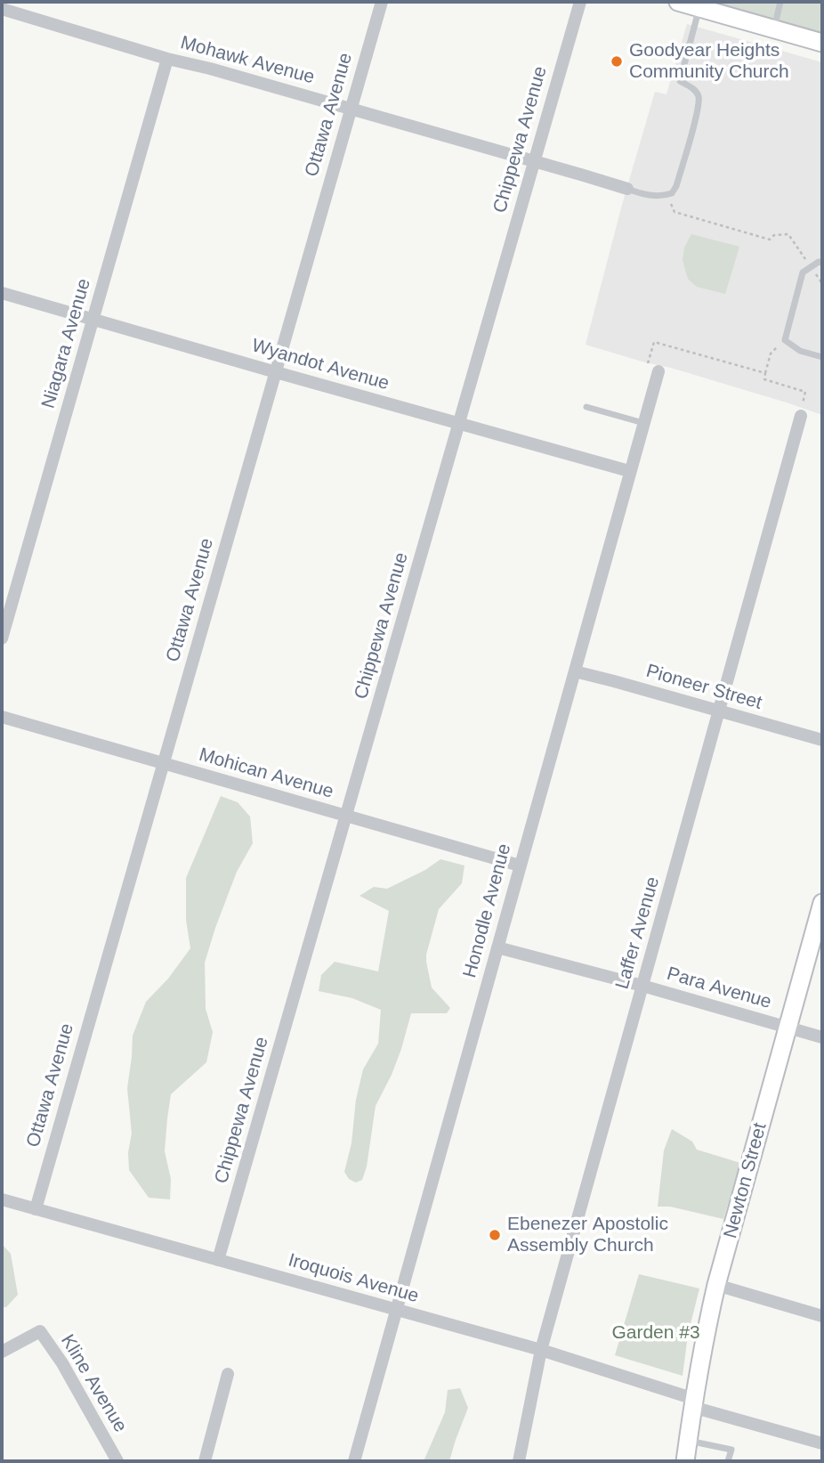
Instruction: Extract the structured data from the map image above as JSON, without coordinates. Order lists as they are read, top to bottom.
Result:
{
  "streets": {
    "street": [
      "Mohawk Avenue",
      "Ottawa Avenue",
      "Chippewa Avenue",
      "Niagara Avenue",
      "Wyandot Avenue",
      "Pioneer Street",
      "Mohican Avenue",
      "Honodle Avenue",
      "Laffer Avenue",
      "Para Avenue",
      "Newton Street",
      "Iroquois Avenue",
      "Kline Avenue"
    ]
  },
  "crossings": [
    ["Mohawk Avenue", "Ottawa Avenue"],
    ["Mohawk Avenue", "Chippewa Avenue"],
    ["Mohawk Avenue", "Niagara Avenue"],
    ["Ottawa Avenue", "Wyandot Avenue"],
    ["Ottawa Avenue", "Mohican Avenue"],
    ["Ottawa Avenue", "Iroquois Avenue"],
    ["Chippewa Avenue", "Wyandot Avenue"],
    ["Chippewa Avenue", "Mohican Avenue"],
    ["Chippewa Avenue", "Iroquois Avenue"],
    ["Niagara Avenue", "Wyandot Avenue"],
    ["Wyandot Avenue", "Honodle Avenue"],
    ["Pioneer Street", "Honodle Avenue"],
    ["Pioneer Street", "Laffer Avenue"],
    ["Mohican Avenue", "Honodle Avenue"],
    ["Honodle Avenue", "Para Avenue"],
    ["Honodle Avenue", "Iroquois Avenue"],
    ["Laffer Avenue", "Para Avenue"],
    ["Laffer Avenue", "Iroquois Avenue"],
    ["Para Avenue", "Newton Street"],
    ["Newton Street", "Iroquois Avenue"]
  ],
  "parks": ["Garden #3"],
  "places": ["Goodyear Heights Community Church", "Ebenezer Apostolic Assembly Church"]
}
